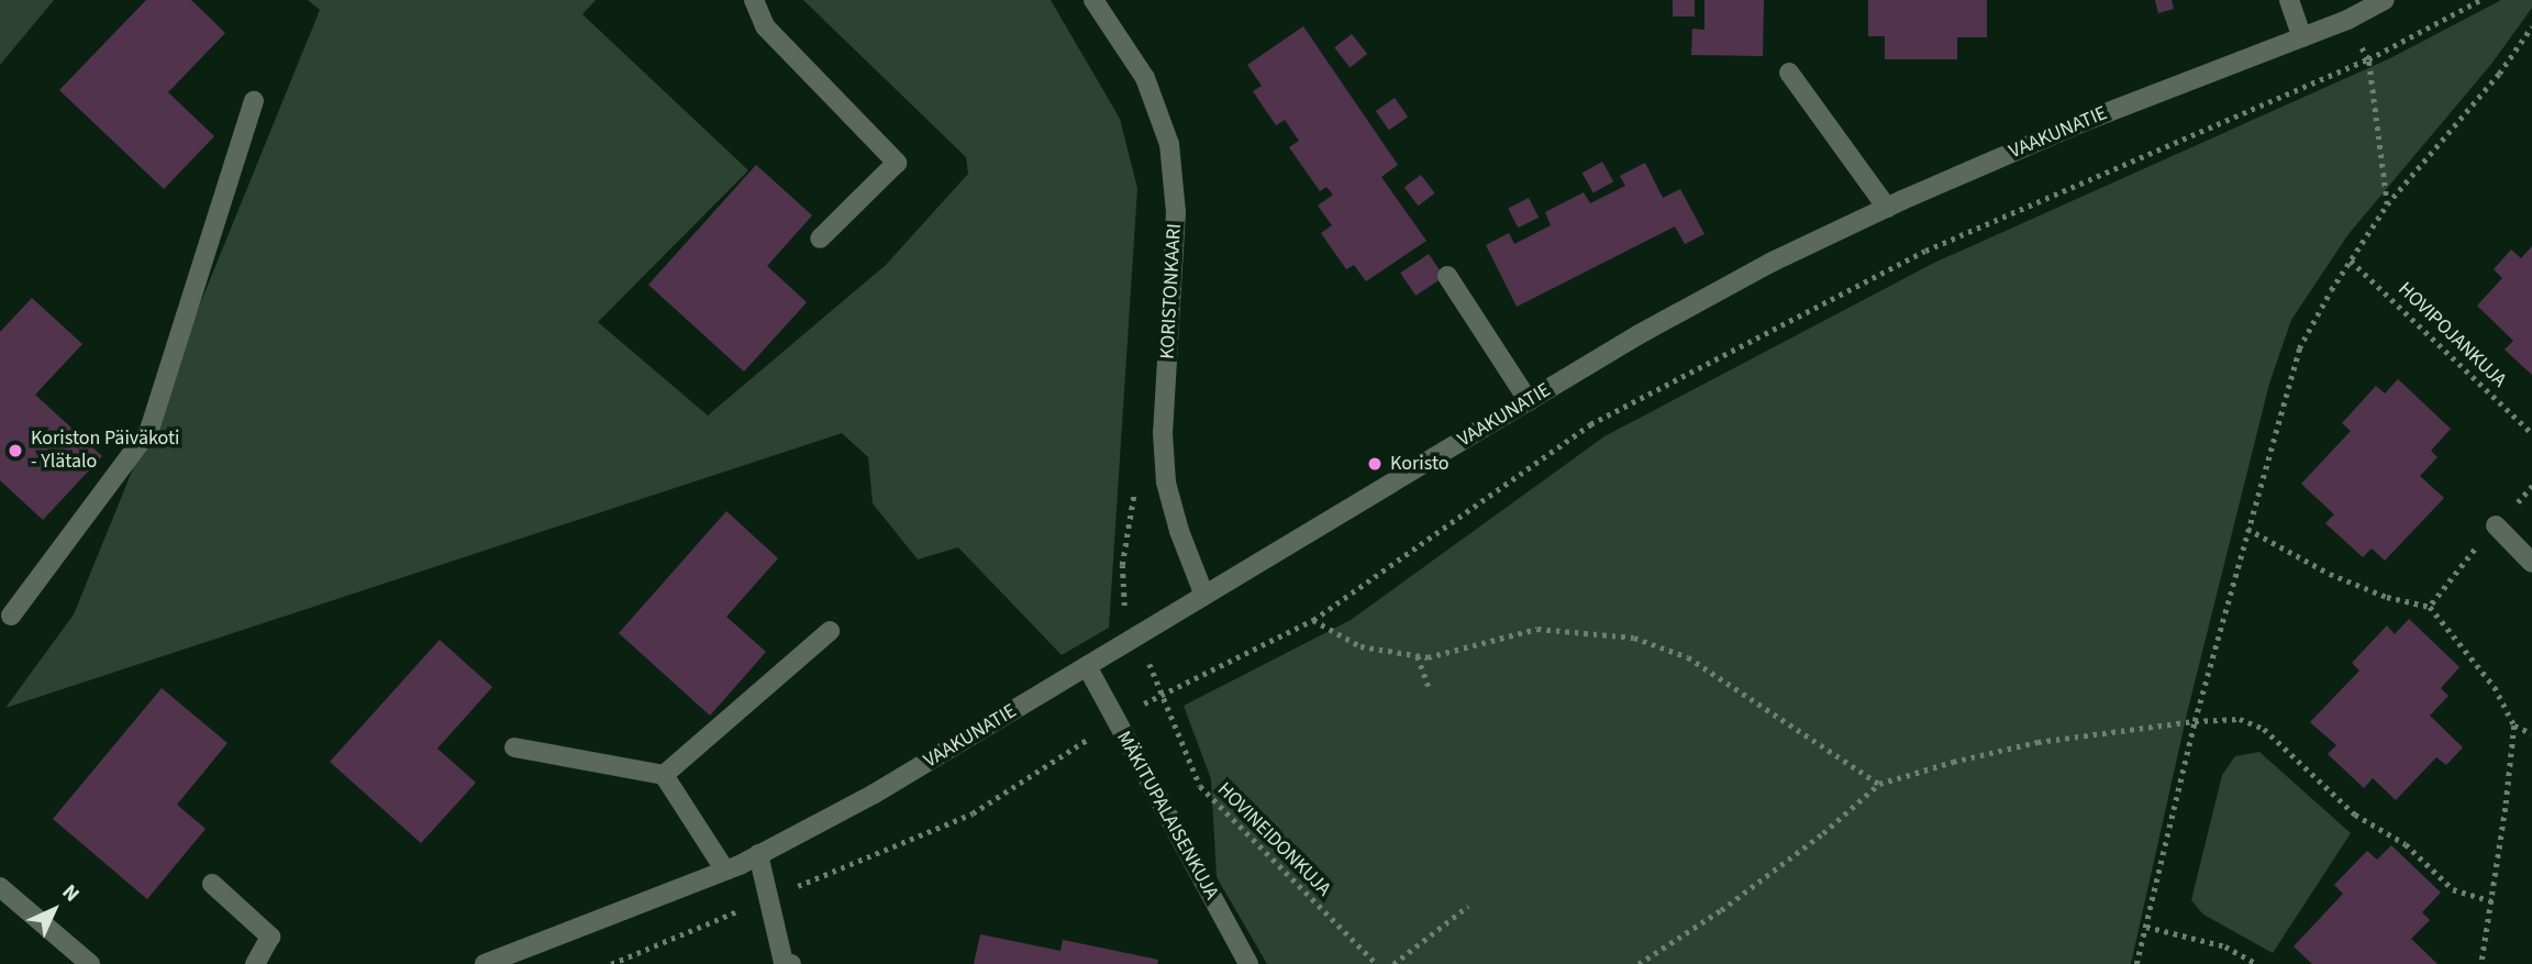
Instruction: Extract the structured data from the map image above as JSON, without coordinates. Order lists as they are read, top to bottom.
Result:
{
  "streets": {
    "street": ["VAAKUNATIE", "KORISTONKAARI", "MÄKITUPALAISENKUJA"],
    "path": ["HOVIPOJANKUJA", "HOVINEIDONKUJA"]
  },
  "crossings": [
    ["VAAKUNATIE", "KORISTONKAARI"],
    ["VAAKUNATIE", "MÄKITUPALAISENKUJA"],
    ["VAAKUNATIE", "HOVINEIDONKUJA"]
  ],
  "places": ["Koriston Päiväkoti - Ylätalo", "Koristo"],
  "north": "top right"
}
